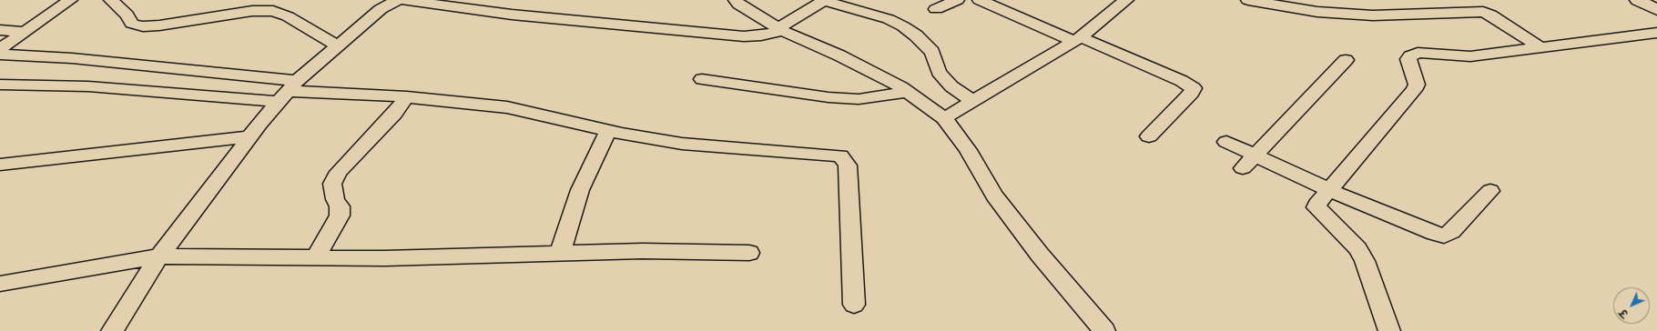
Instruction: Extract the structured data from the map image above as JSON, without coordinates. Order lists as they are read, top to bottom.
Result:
{
  "north": "bottom left"
}
